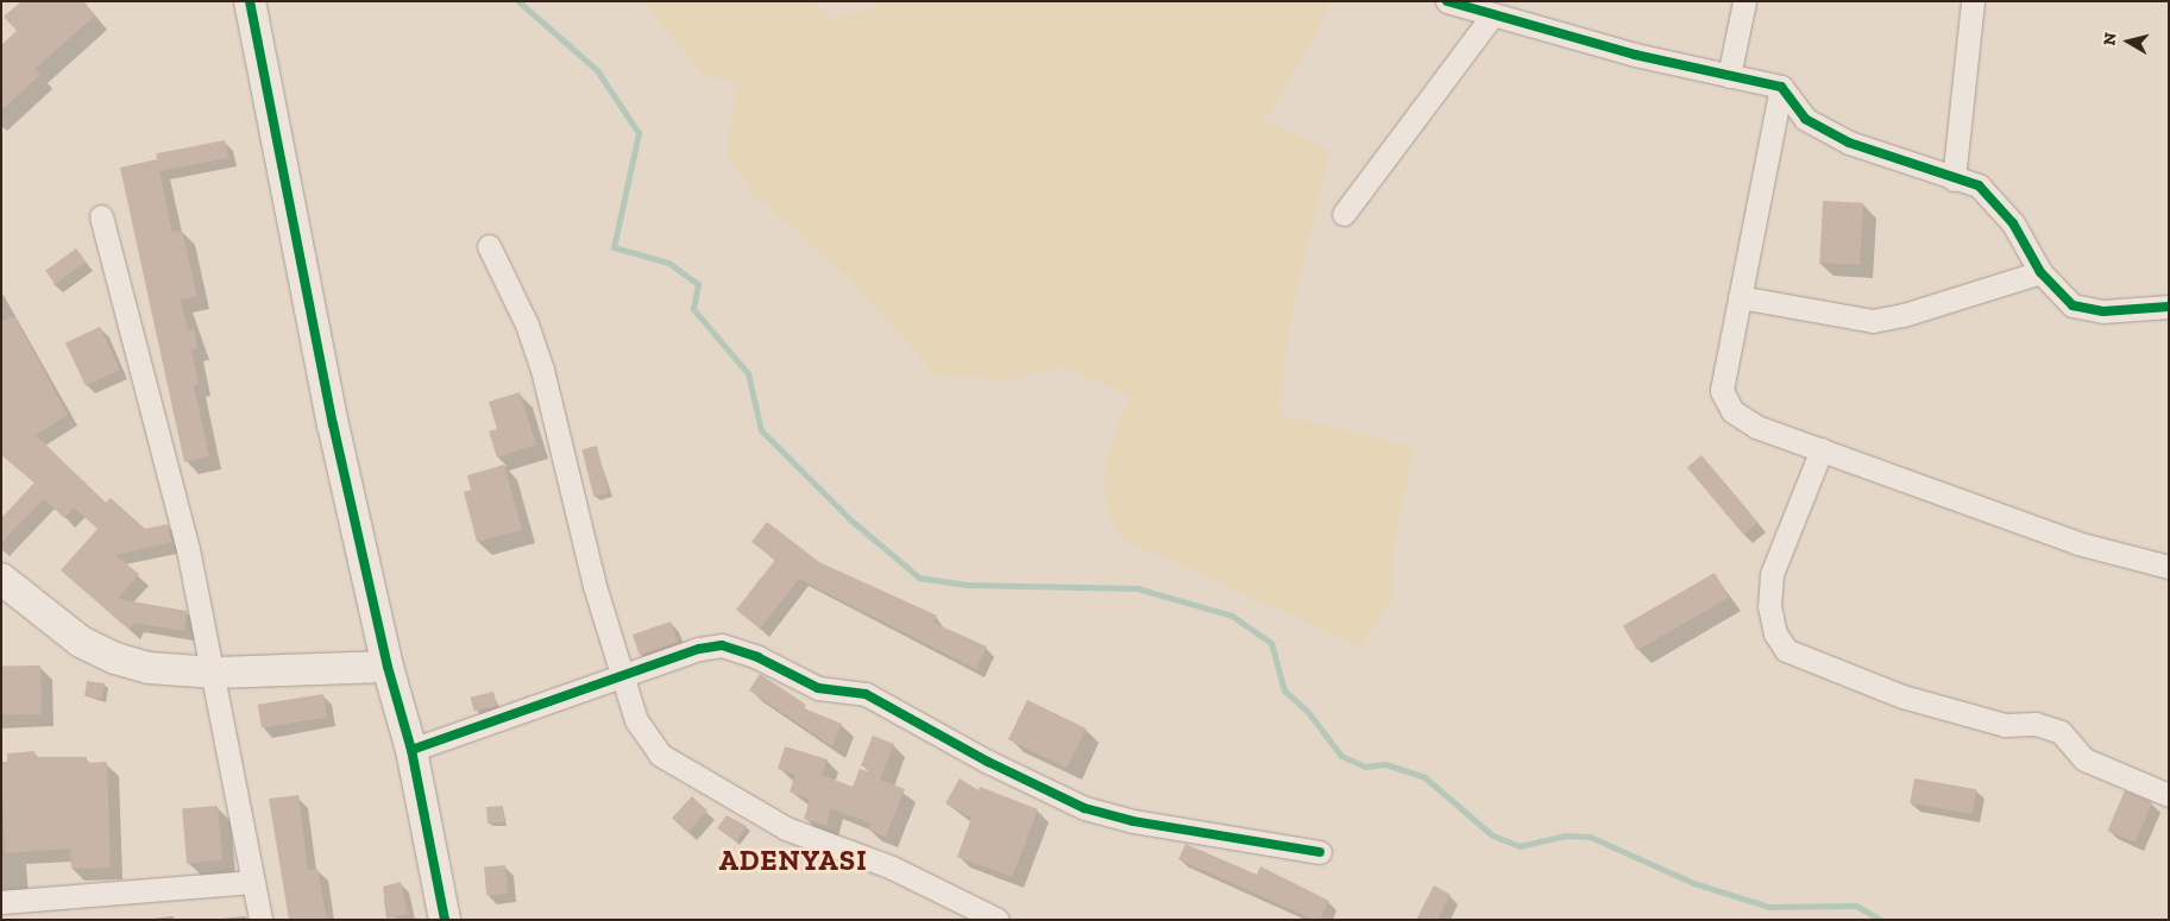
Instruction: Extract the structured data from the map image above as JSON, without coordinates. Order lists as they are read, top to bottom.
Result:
{
  "districts": ["ADENYASI"],
  "north": "left"
}
